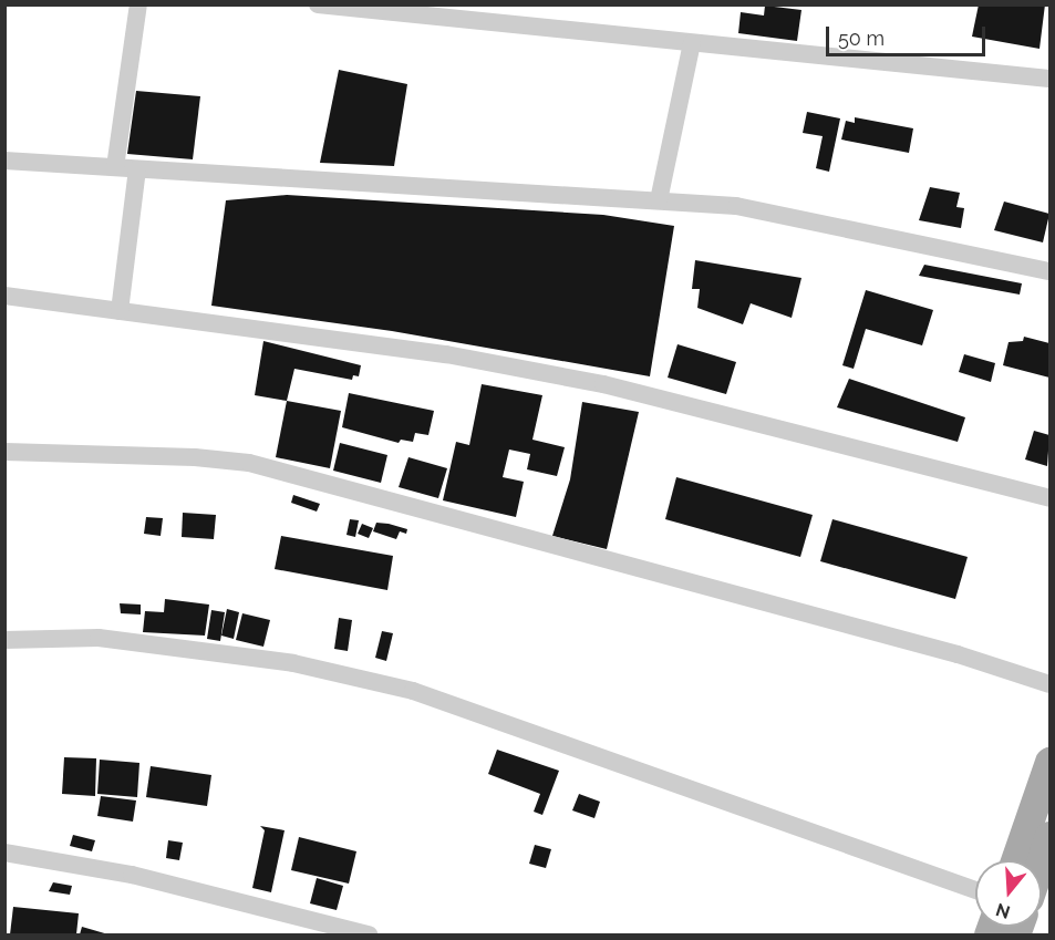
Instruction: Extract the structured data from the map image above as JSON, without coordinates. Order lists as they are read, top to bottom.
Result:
{
  "scale_bar": "50 m",
  "north": "bottom"
}
